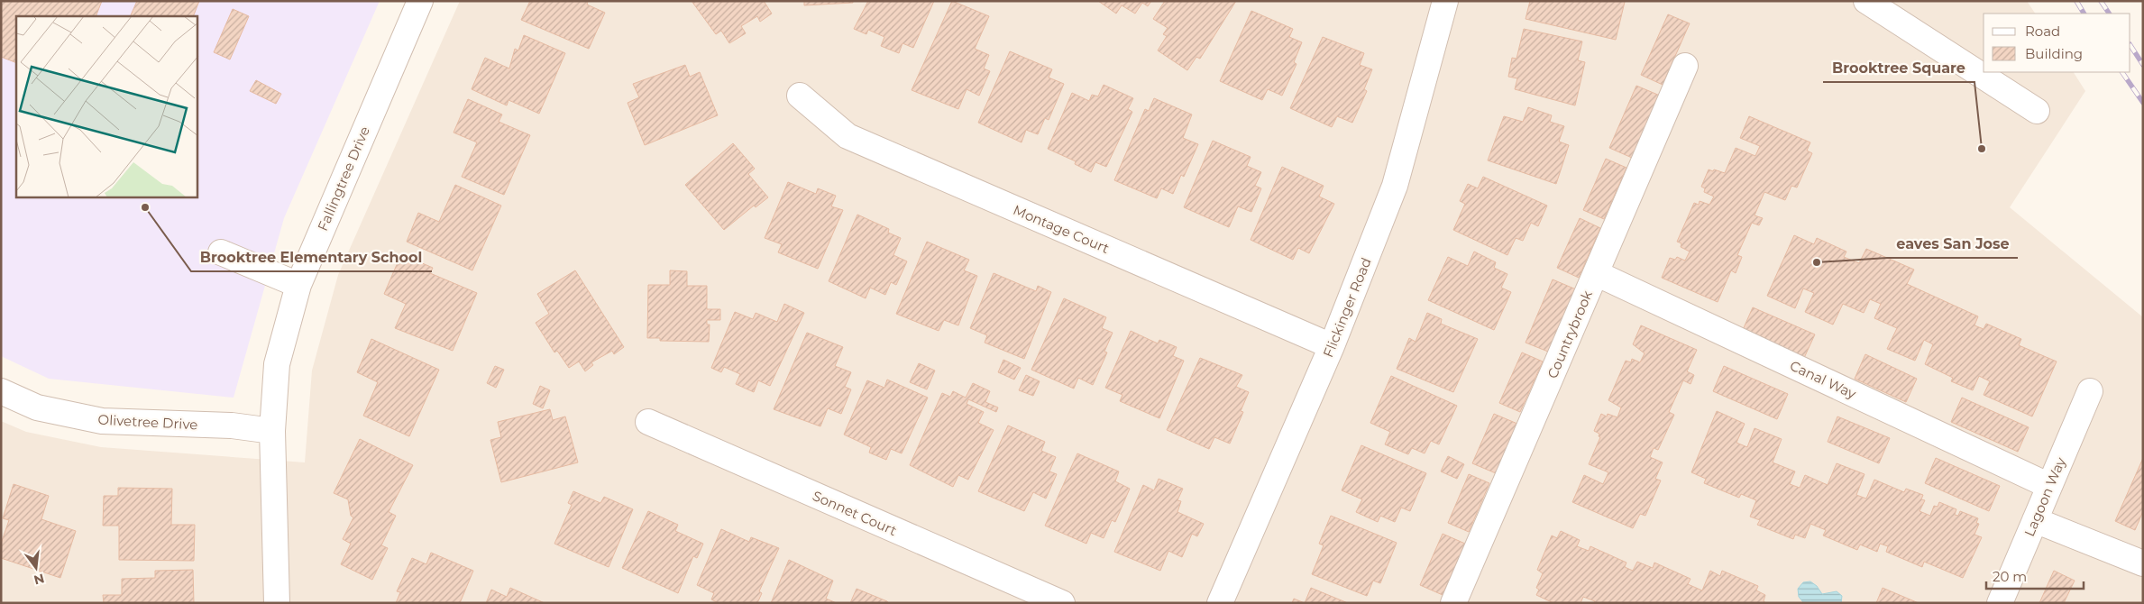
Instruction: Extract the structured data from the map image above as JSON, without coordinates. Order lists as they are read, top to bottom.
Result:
{
  "streets": {
    "street": [
      "Fallingtree Drive",
      "Montage Court",
      "Flickinger Road",
      "Countrybrook",
      "Canal Way",
      "Olivetree Drive",
      "Lagoon Way",
      "Sonnet Court"
    ]
  },
  "crossings": [
    ["Fallingtree Drive", "Olivetree Drive"],
    ["Montage Court", "Flickinger Road"],
    ["Countrybrook", "Canal Way"],
    ["Canal Way", "Lagoon Way"]
  ],
  "places": ["Brooktree Square", "Brooktree Elementary School", "eaves San Jose"],
  "legend": ["Road", "Building"],
  "scale_bar": "20 m",
  "north": "bottom"
}
